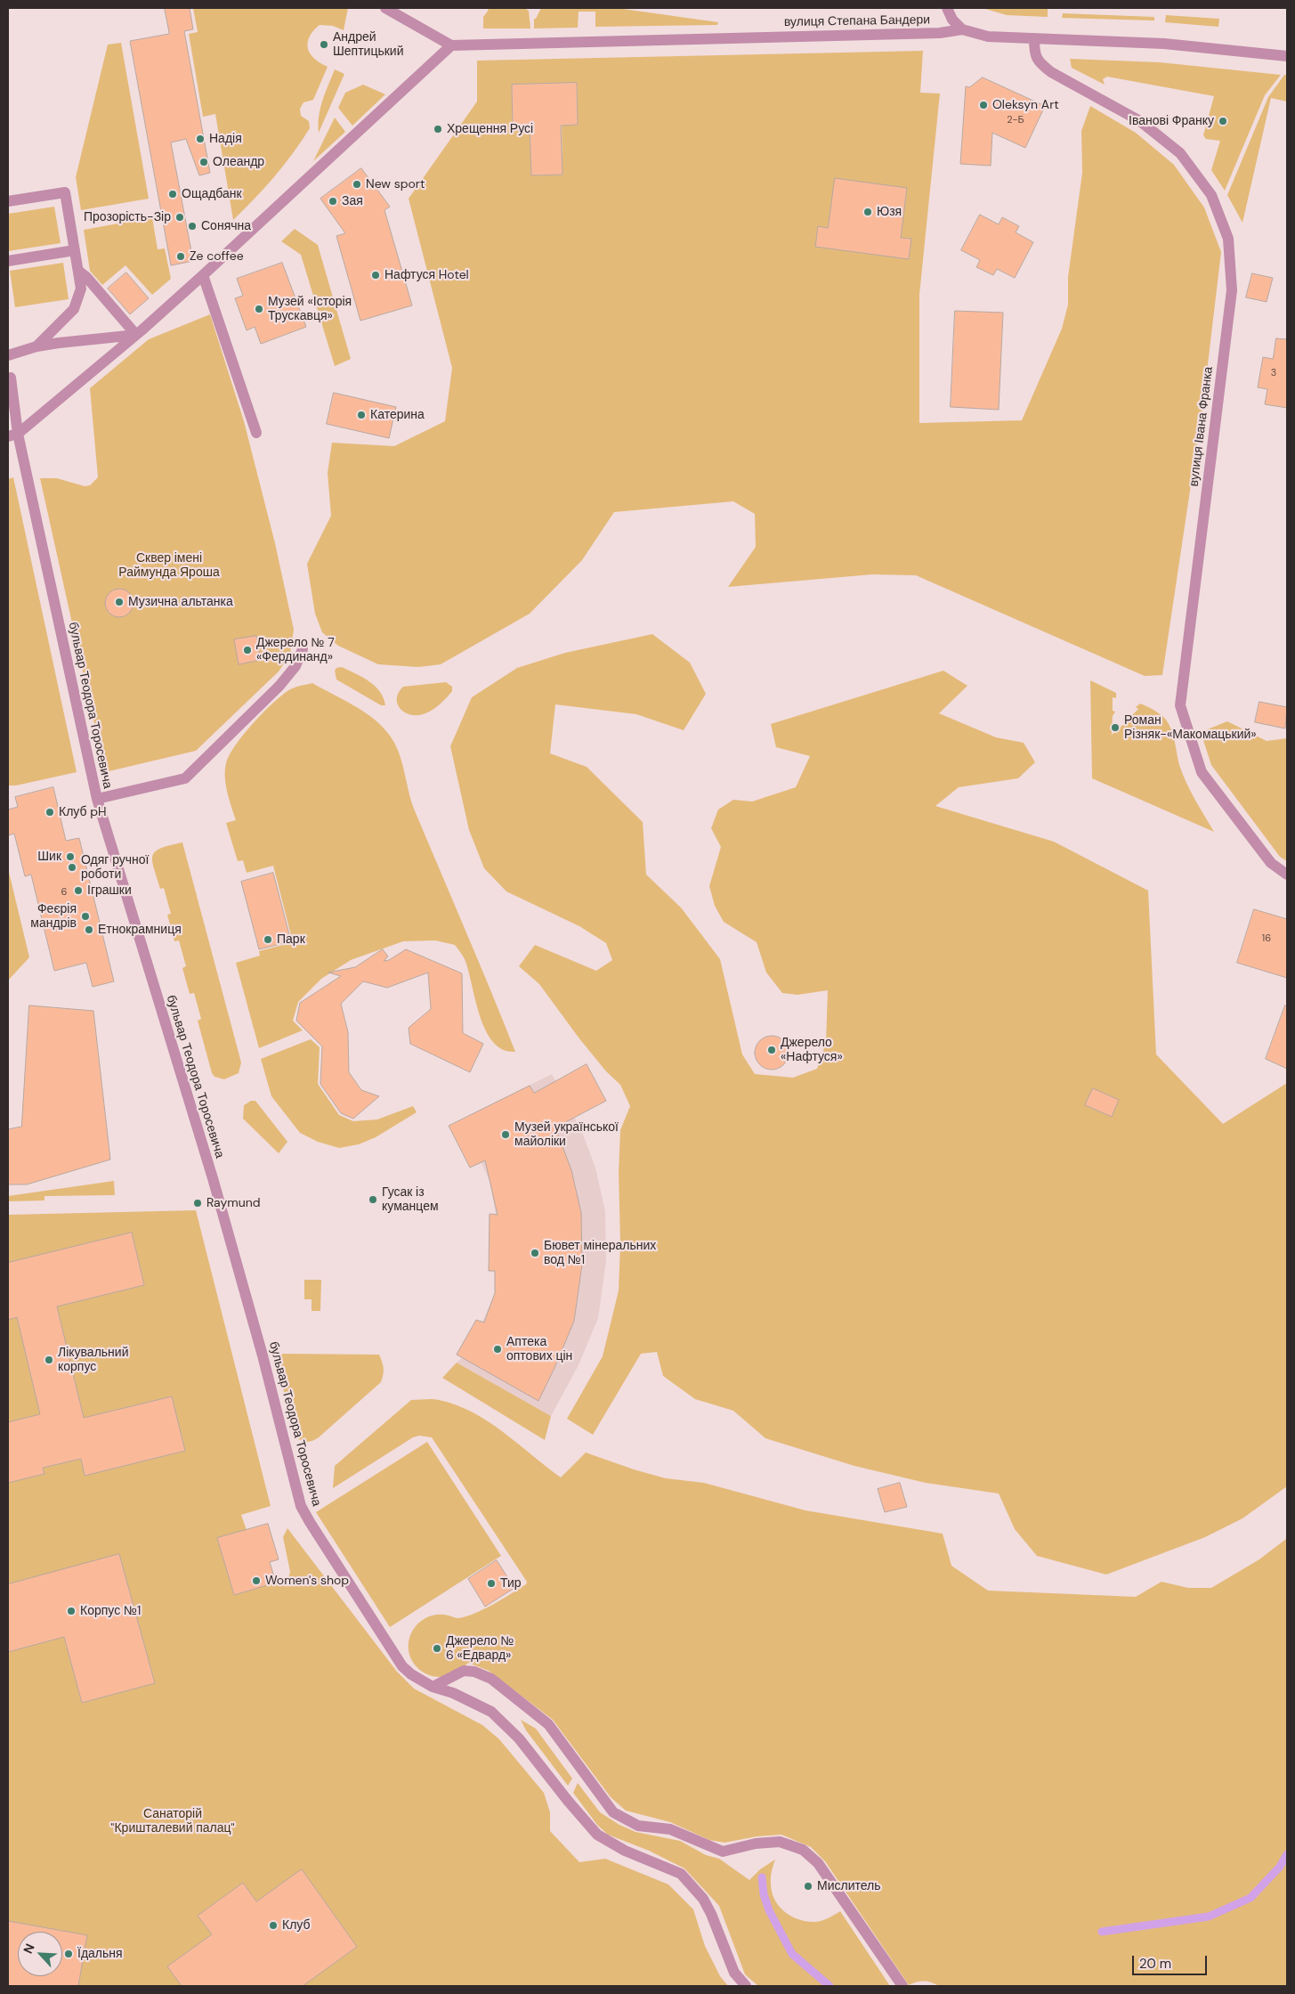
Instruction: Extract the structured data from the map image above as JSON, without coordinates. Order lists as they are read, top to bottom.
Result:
{
  "streets": {
    "street": ["вулиця Степана Бандери", "вулиця Івана Франка", "бульвар Теодора Торосевича"]
  },
  "crossings": [
    ["вулиця Степана Бандери", "вулиця Івана Франка"]
  ],
  "parks": ["Сквер імені Раймунда Яроша", "Санаторій \"Кришталевий палац\""],
  "places": [
    "Андрей Шептицький",
    "Oleksyn Art",
    "Іванові Франку",
    "Хрещення Русі",
    "Надія",
    "Олеандр",
    "New sport",
    "Ощадбанк",
    "Зая",
    "Юзя",
    "Прозорість-Зір",
    "Сонячна",
    "Ze coffee",
    "Нафтуся Hotel",
    "Музей «Історія Трускавця»",
    "Катерина",
    "Музична альтанка",
    "Джерело № 7 «Фердинанд»",
    "Роман Різняк-«Макомацький»",
    "Клуб pH",
    "Шик",
    "Одяг ручної роботи",
    "Іграшки",
    "Феєрія мандрів",
    "Етнокрамниця",
    "Парк",
    "Джерело «Нафтуся»",
    "Музей української майоліки",
    "Гусак із куманцем",
    "Raymund",
    "Бювет мінеральних вод №1",
    "Аптека оптових цін",
    "Лікувальний корпус",
    "Women's shop",
    "Тир",
    "Корпус №1",
    "Джерело № 6 «Едвард»",
    "Мислитель",
    "Клуб",
    "Їдальня"
  ],
  "house_numbers": [
    "2-Б",
    "3",
    "6",
    "16"
  ],
  "scale_bar": "20 m",
  "north": "top left"
}
